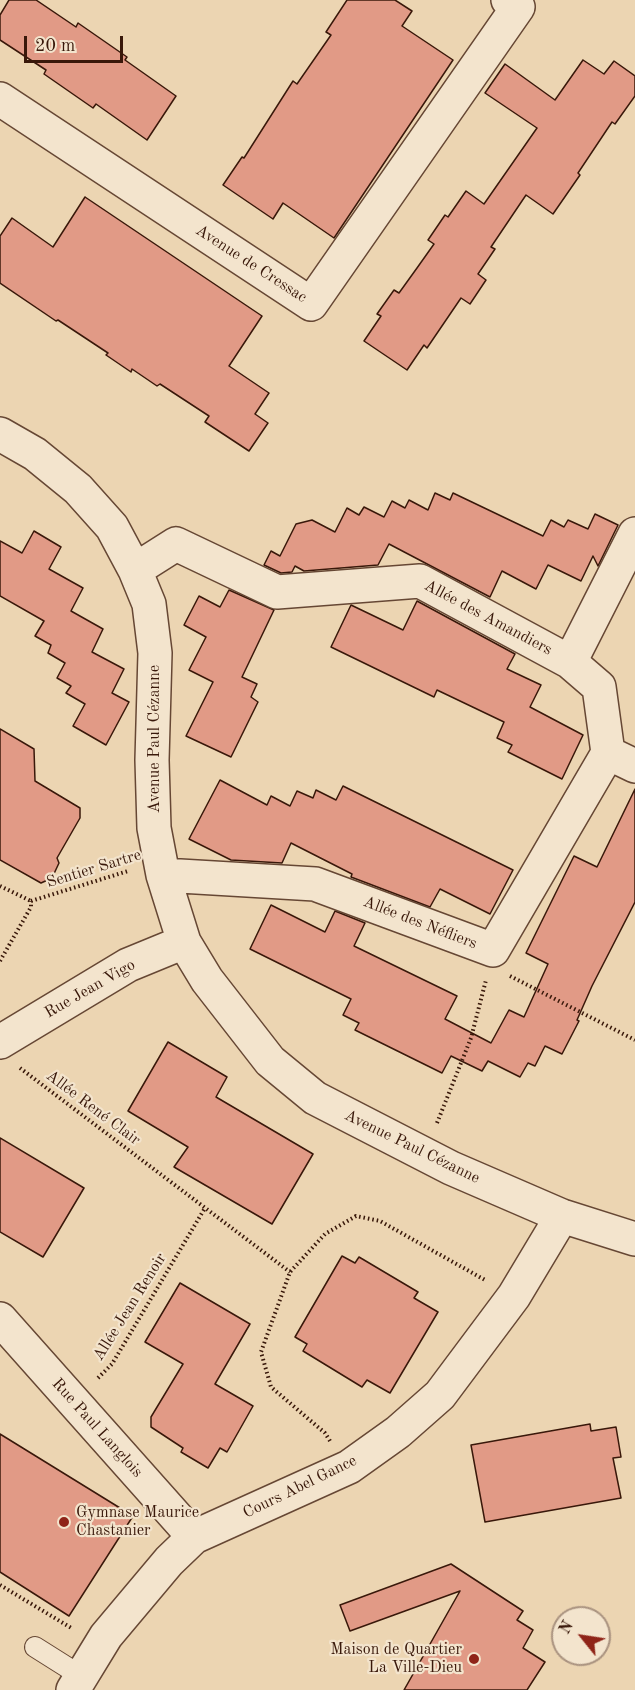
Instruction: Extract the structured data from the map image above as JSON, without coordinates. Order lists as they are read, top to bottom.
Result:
{
  "streets": {
    "street": [
      "Avenue de Cressac",
      "Allée des Amandiers",
      "Avenue Paul Cézanne",
      "Allée des Néfliers",
      "Rue Jean Vigo",
      "Rue Paul Langlois",
      "Cours Abel Gance"
    ],
    "path": ["Sentier Sartre", "Allée René Clair", "Allée Jean Renoir"]
  },
  "crossings": [
    ["Allée des Amandiers", "Avenue Paul Cézanne"],
    ["Allée des Amandiers", "Allée des Néfliers"],
    ["Avenue Paul Cézanne", "Sentier Sartre"],
    ["Avenue Paul Cézanne", "Allée des Néfliers"],
    ["Avenue Paul Cézanne", "Rue Jean Vigo"],
    ["Avenue Paul Cézanne", "Cours Abel Gance"],
    ["Sentier Sartre", "Allée des Néfliers"],
    ["Rue Jean Vigo", "Allée René Clair"],
    ["Allée René Clair", "Allée Jean Renoir"],
    ["Allée Jean Renoir", "Rue Paul Langlois"],
    ["Rue Paul Langlois", "Cours Abel Gance"]
  ],
  "places": ["Gymnase Maurice Chastanier", "Maison de Quartier La Ville-Dieu"],
  "scale_bar": "20 m",
  "north": "top left"
}
